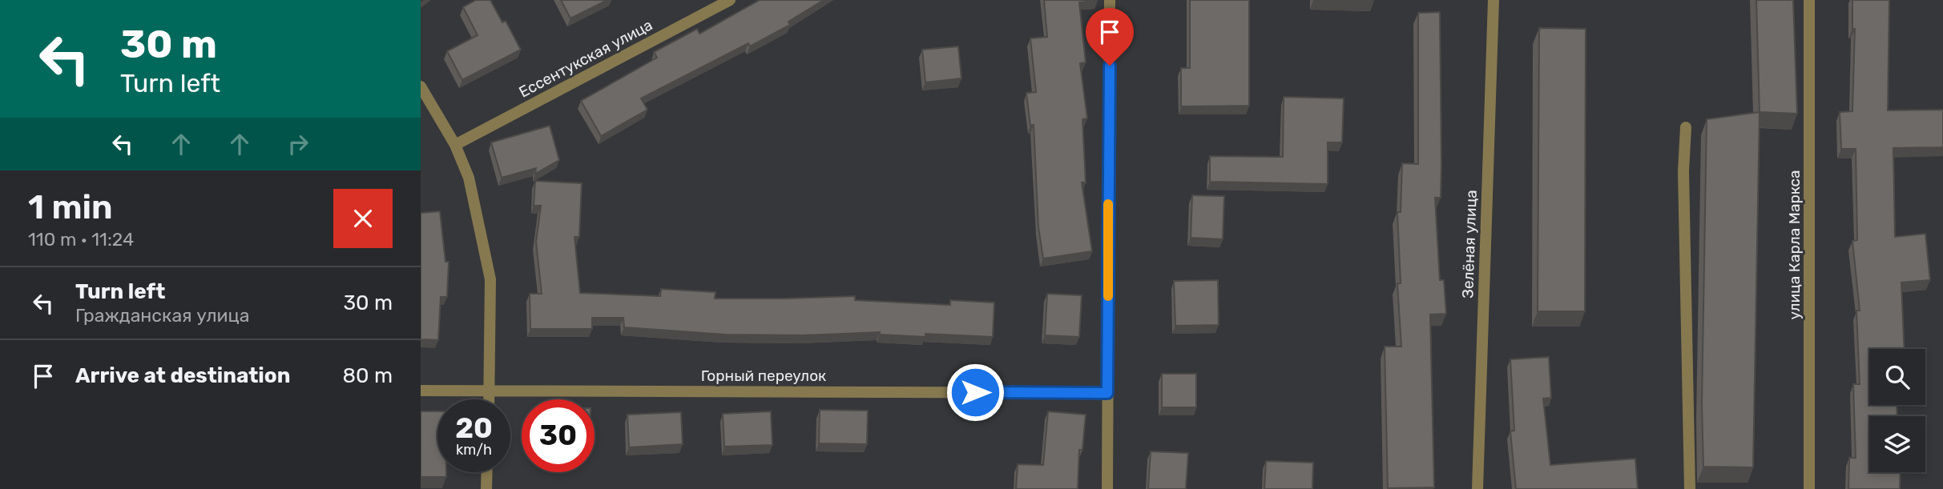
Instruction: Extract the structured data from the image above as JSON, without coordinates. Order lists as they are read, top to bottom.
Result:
{
  "streets": {
    "street": [
      "Ессентукская улица",
      "Зелёная улица",
      "улица Карла Маркса",
      "Горный переулок"
    ]
  },
  "page": {
    "turn": ["30 m", "Turn left"],
    "heading": ["1 min", "110 m · 11:24"],
    "list": [
      {
        "name": "Turn left",
        "note": "Гражданская улица",
        "value": "30 m"
      },
      {
        "name": "Arrive at destination",
        "value": "80 m"
      }
    ],
    "speed": "20 km/h",
    "limit": "30"
  }
}
